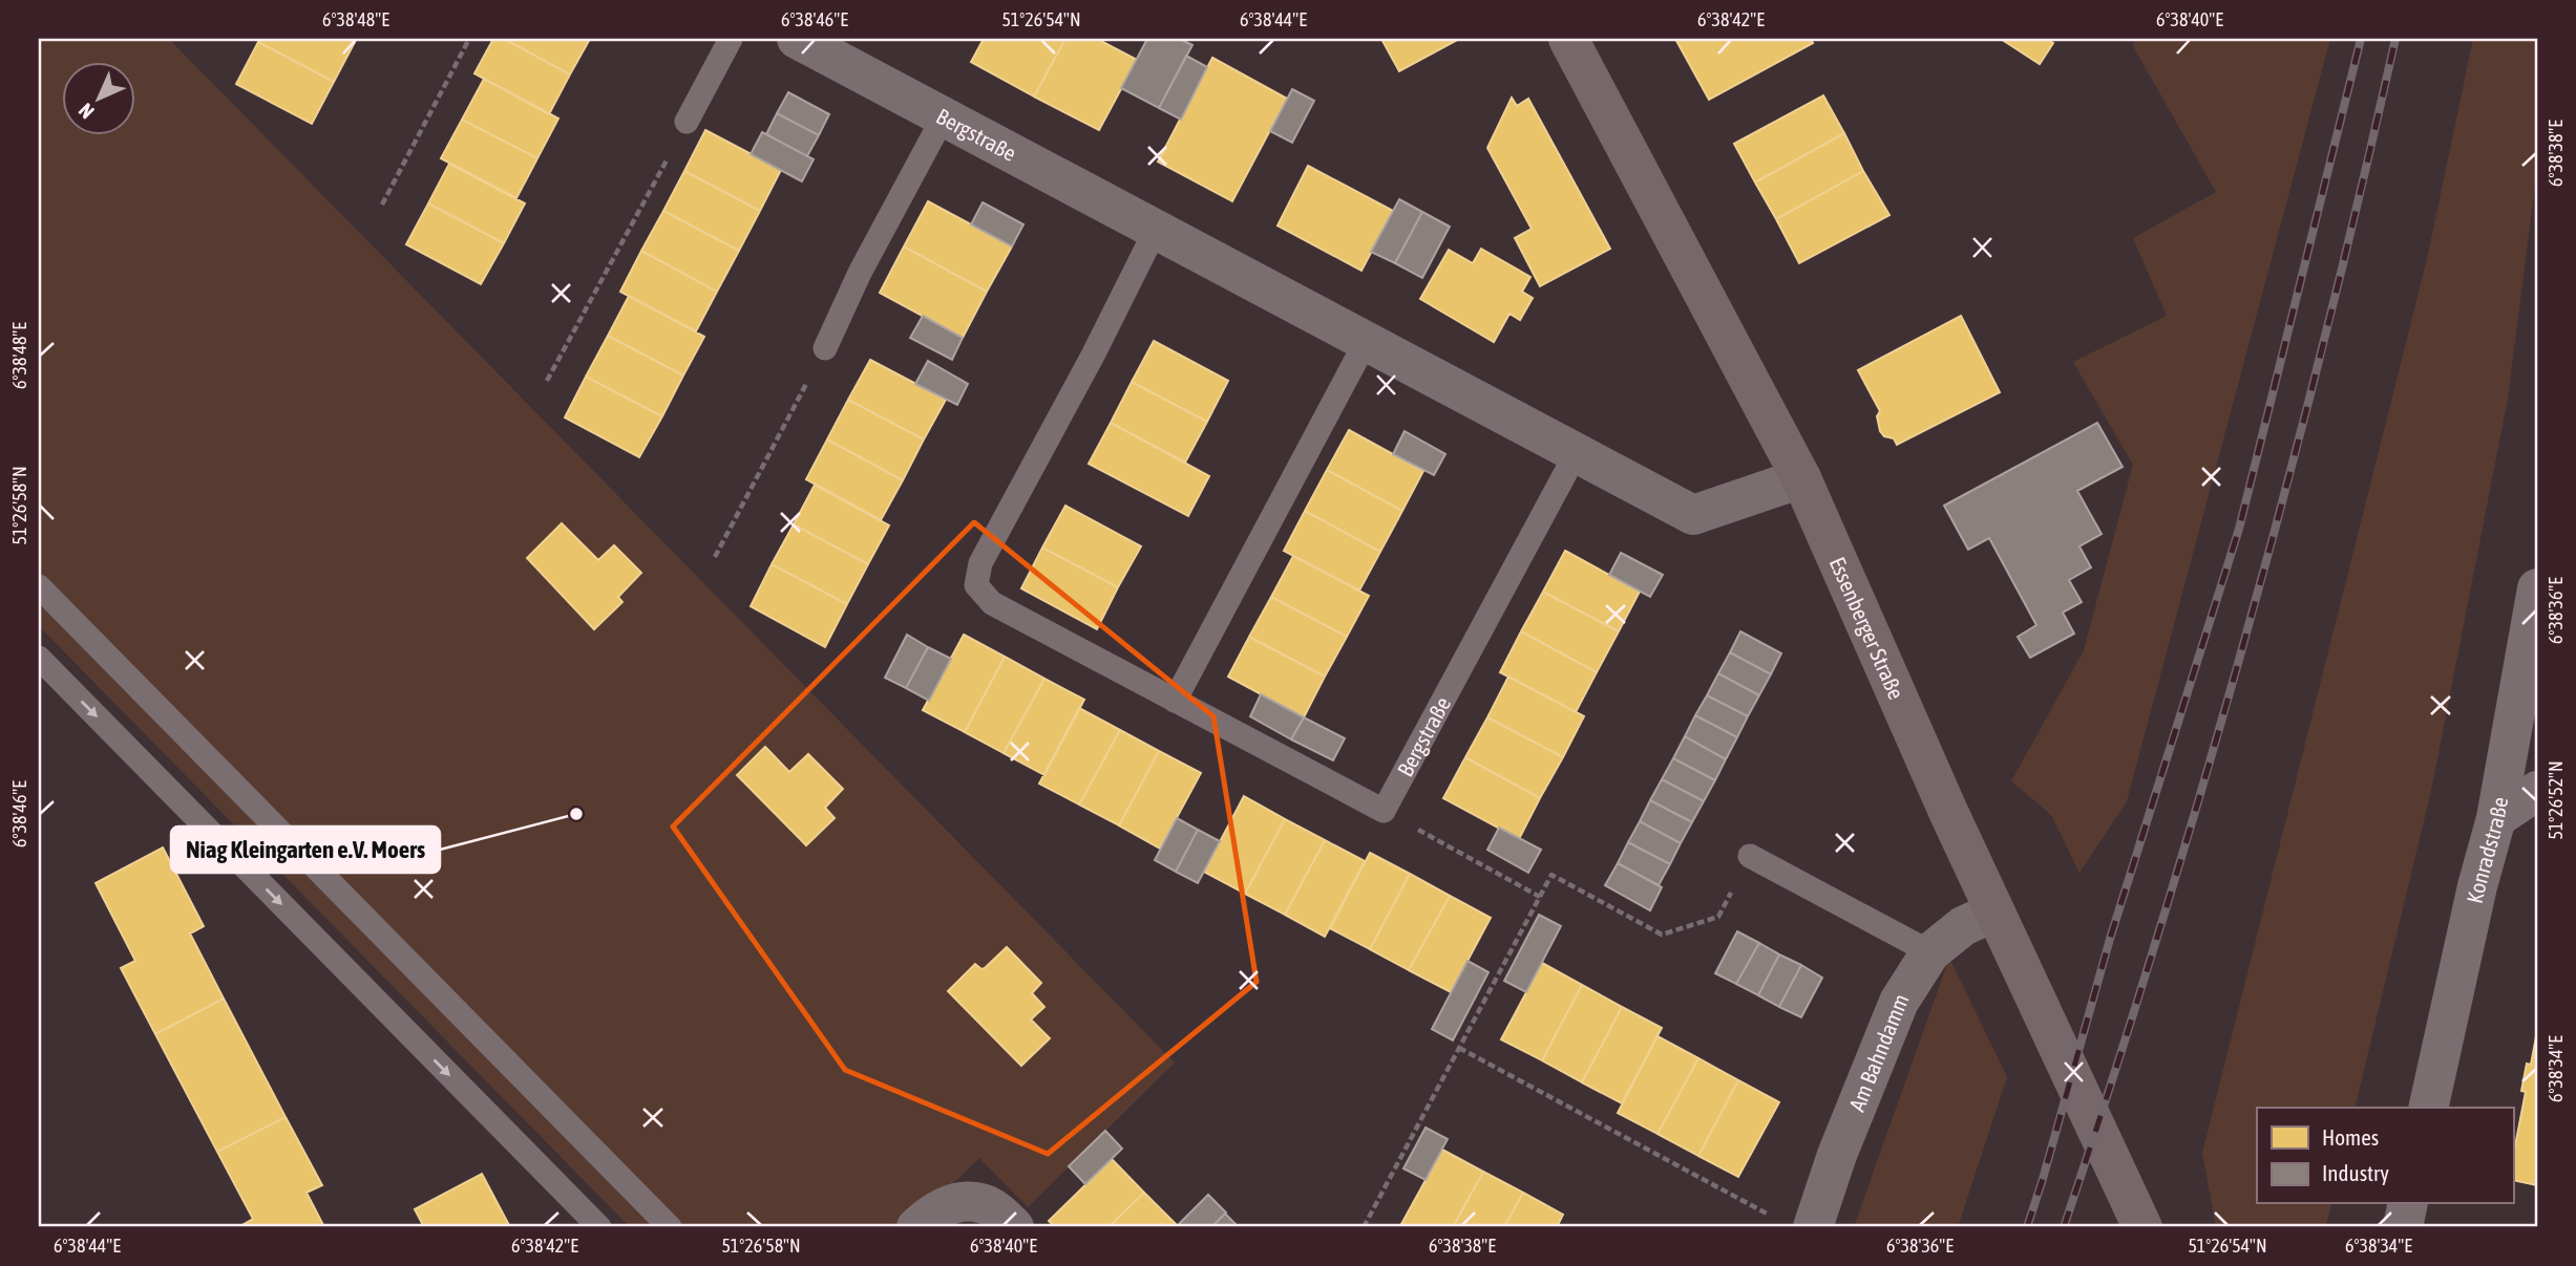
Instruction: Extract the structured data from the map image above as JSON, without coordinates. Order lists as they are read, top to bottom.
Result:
{
  "streets": {
    "street": [
      "Bergstraße",
      "Essenberger Straße",
      "Konradstraße",
      "Am Bahndamm"
    ]
  },
  "crossings": [
    ["Bergstraße", "Essenberger Straße"],
    ["Essenberger Straße", "Am Bahndamm"]
  ],
  "places": ["Niag Kleingarten e.V. Moers"],
  "legend": ["Homes", "Industry"],
  "north": "bottom left",
  "coordinates": [
    "6°38'48\"E",
    "6°38'46\"E",
    "51°26'54\"N",
    "6°38'44\"E",
    "6°38'42\"E",
    "6°38'40\"E",
    "6°38'38\"E",
    "51°26'58\"N",
    "6°38'36\"E",
    "51°26'52\"N",
    "6°38'34\"E"
  ]
}
